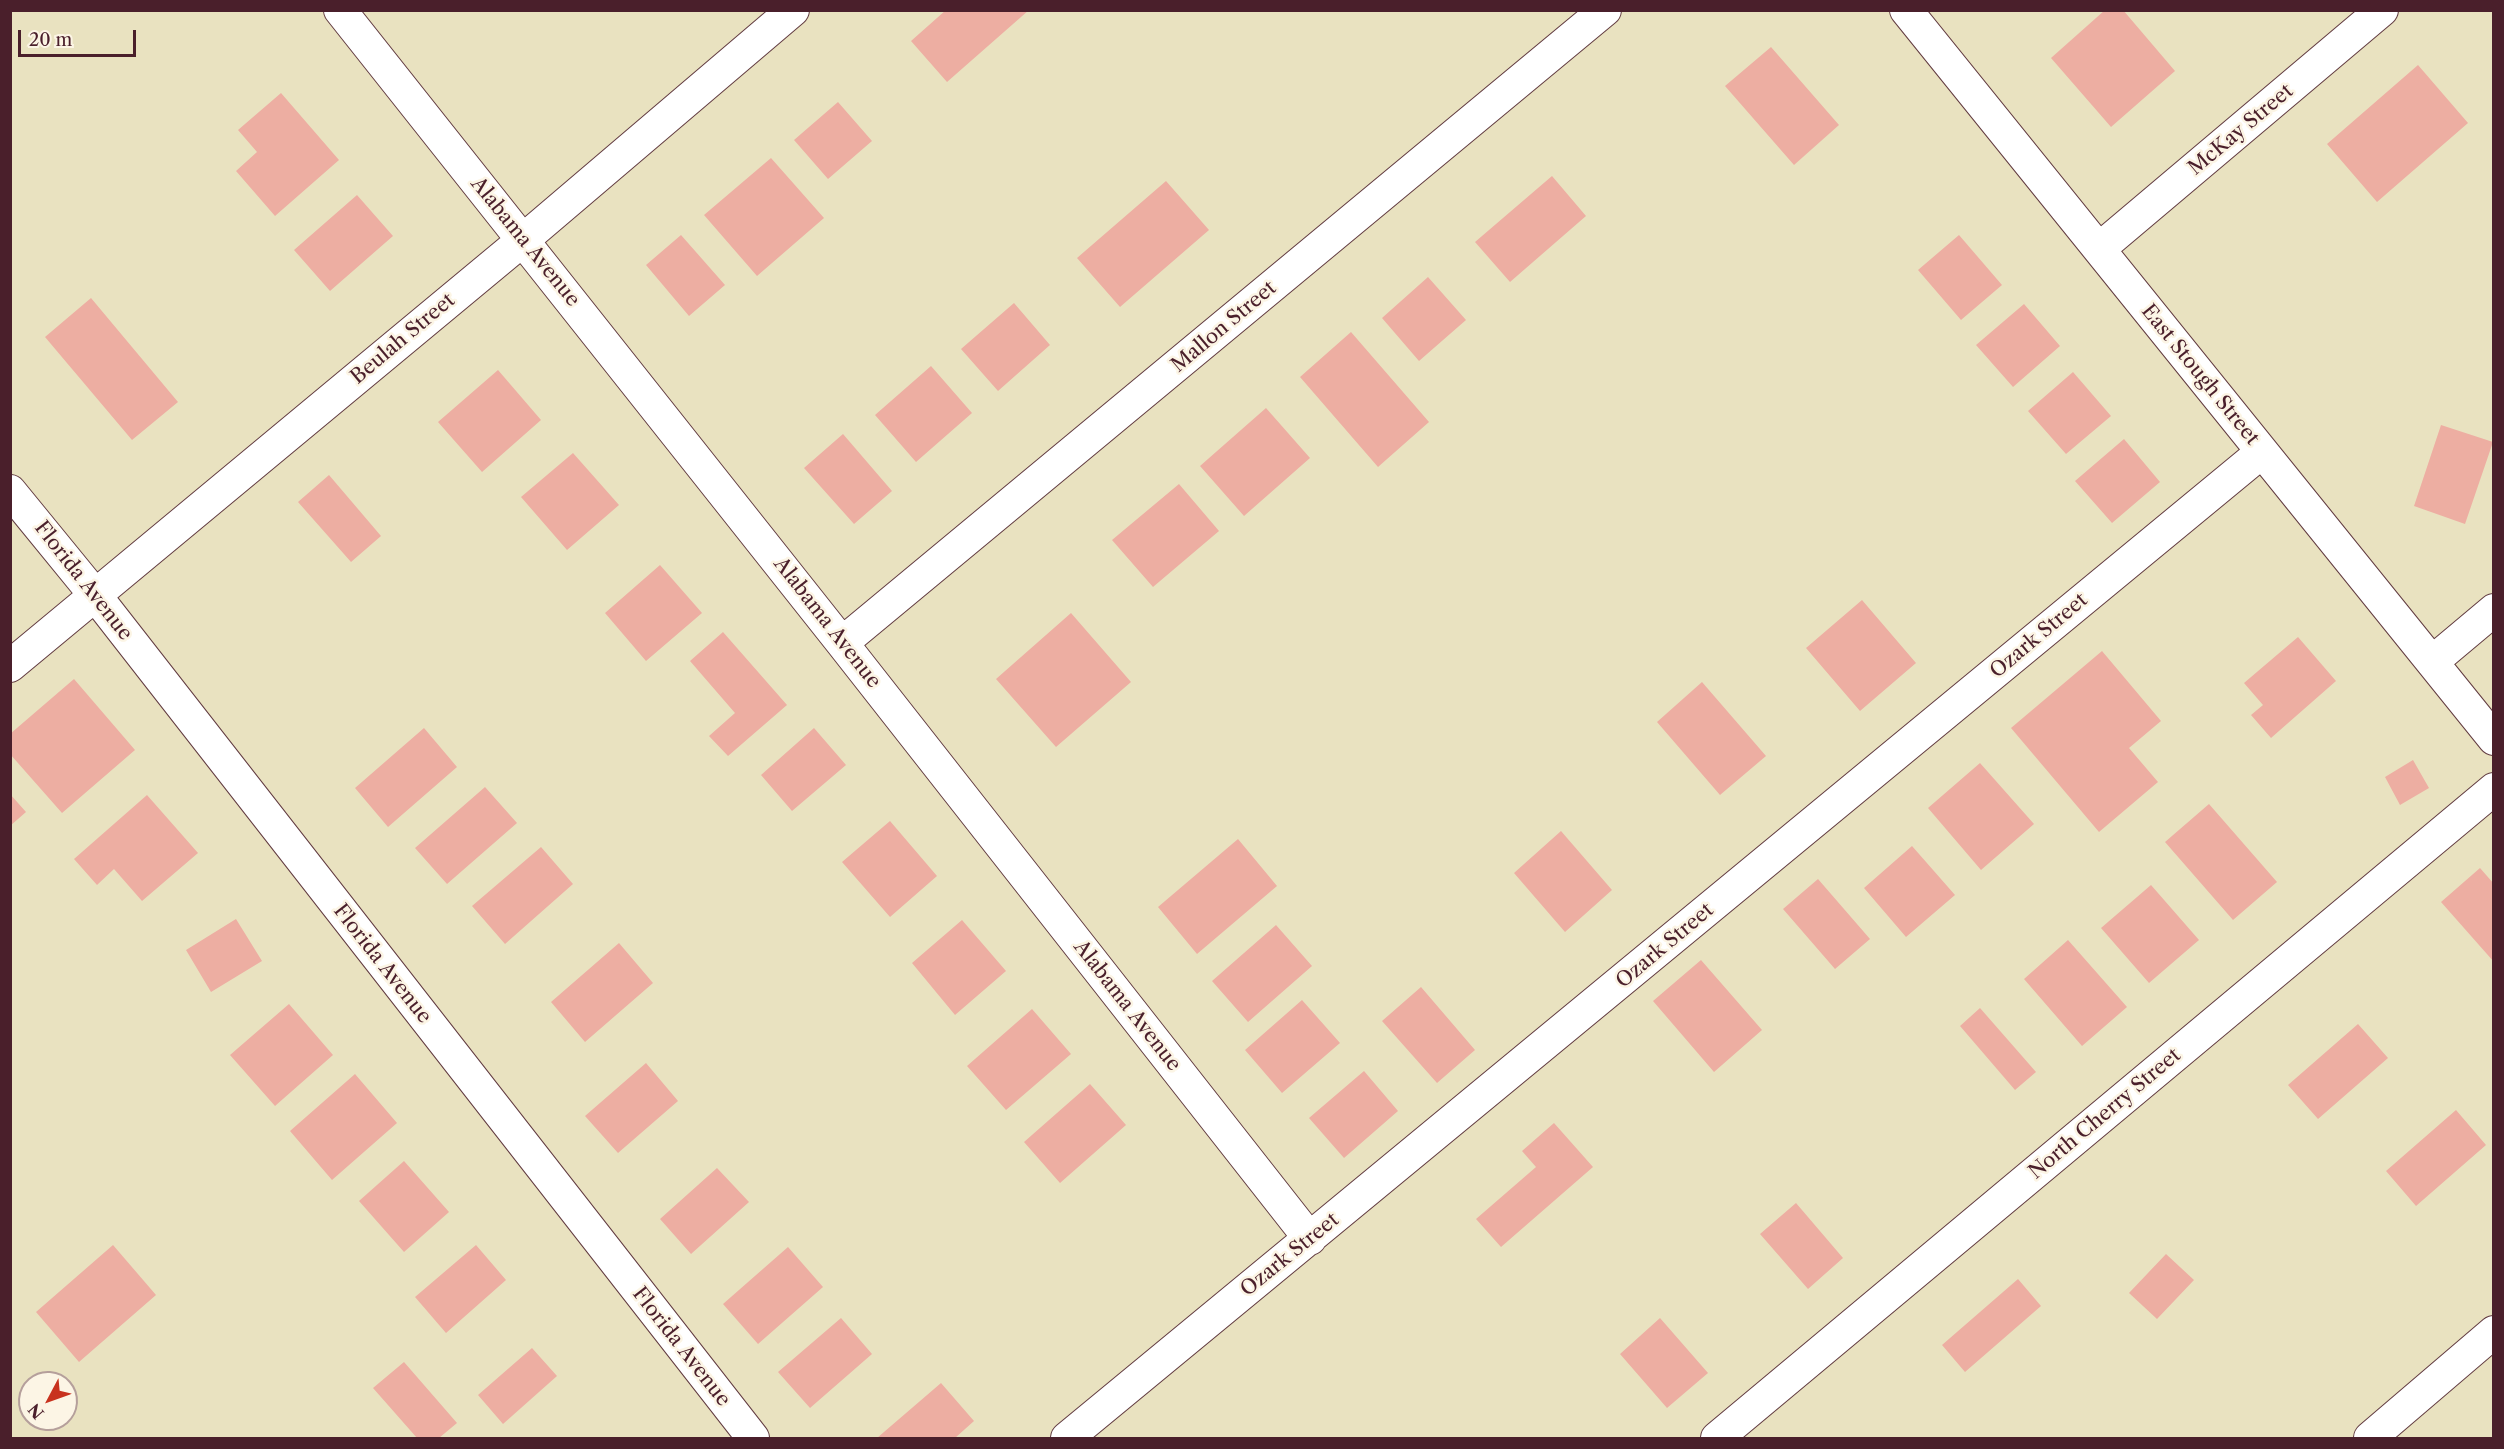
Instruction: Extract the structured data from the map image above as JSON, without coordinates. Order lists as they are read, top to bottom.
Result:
{
  "streets": {
    "street": [
      "McKay Street",
      "Alabama Avenue",
      "Mallon Street",
      "Beulah Street",
      "East Stough Street",
      "Florida Avenue",
      "Ozark Street",
      "North Cherry Street"
    ]
  },
  "crossings": [
    ["McKay Street", "East Stough Street"],
    ["Alabama Avenue", "Mallon Street"],
    ["Alabama Avenue", "Beulah Street"],
    ["Alabama Avenue", "Ozark Street"],
    ["Beulah Street", "Florida Avenue"],
    ["East Stough Street", "Ozark Street"]
  ],
  "scale_bar": "20 m",
  "north": "bottom left"
}
